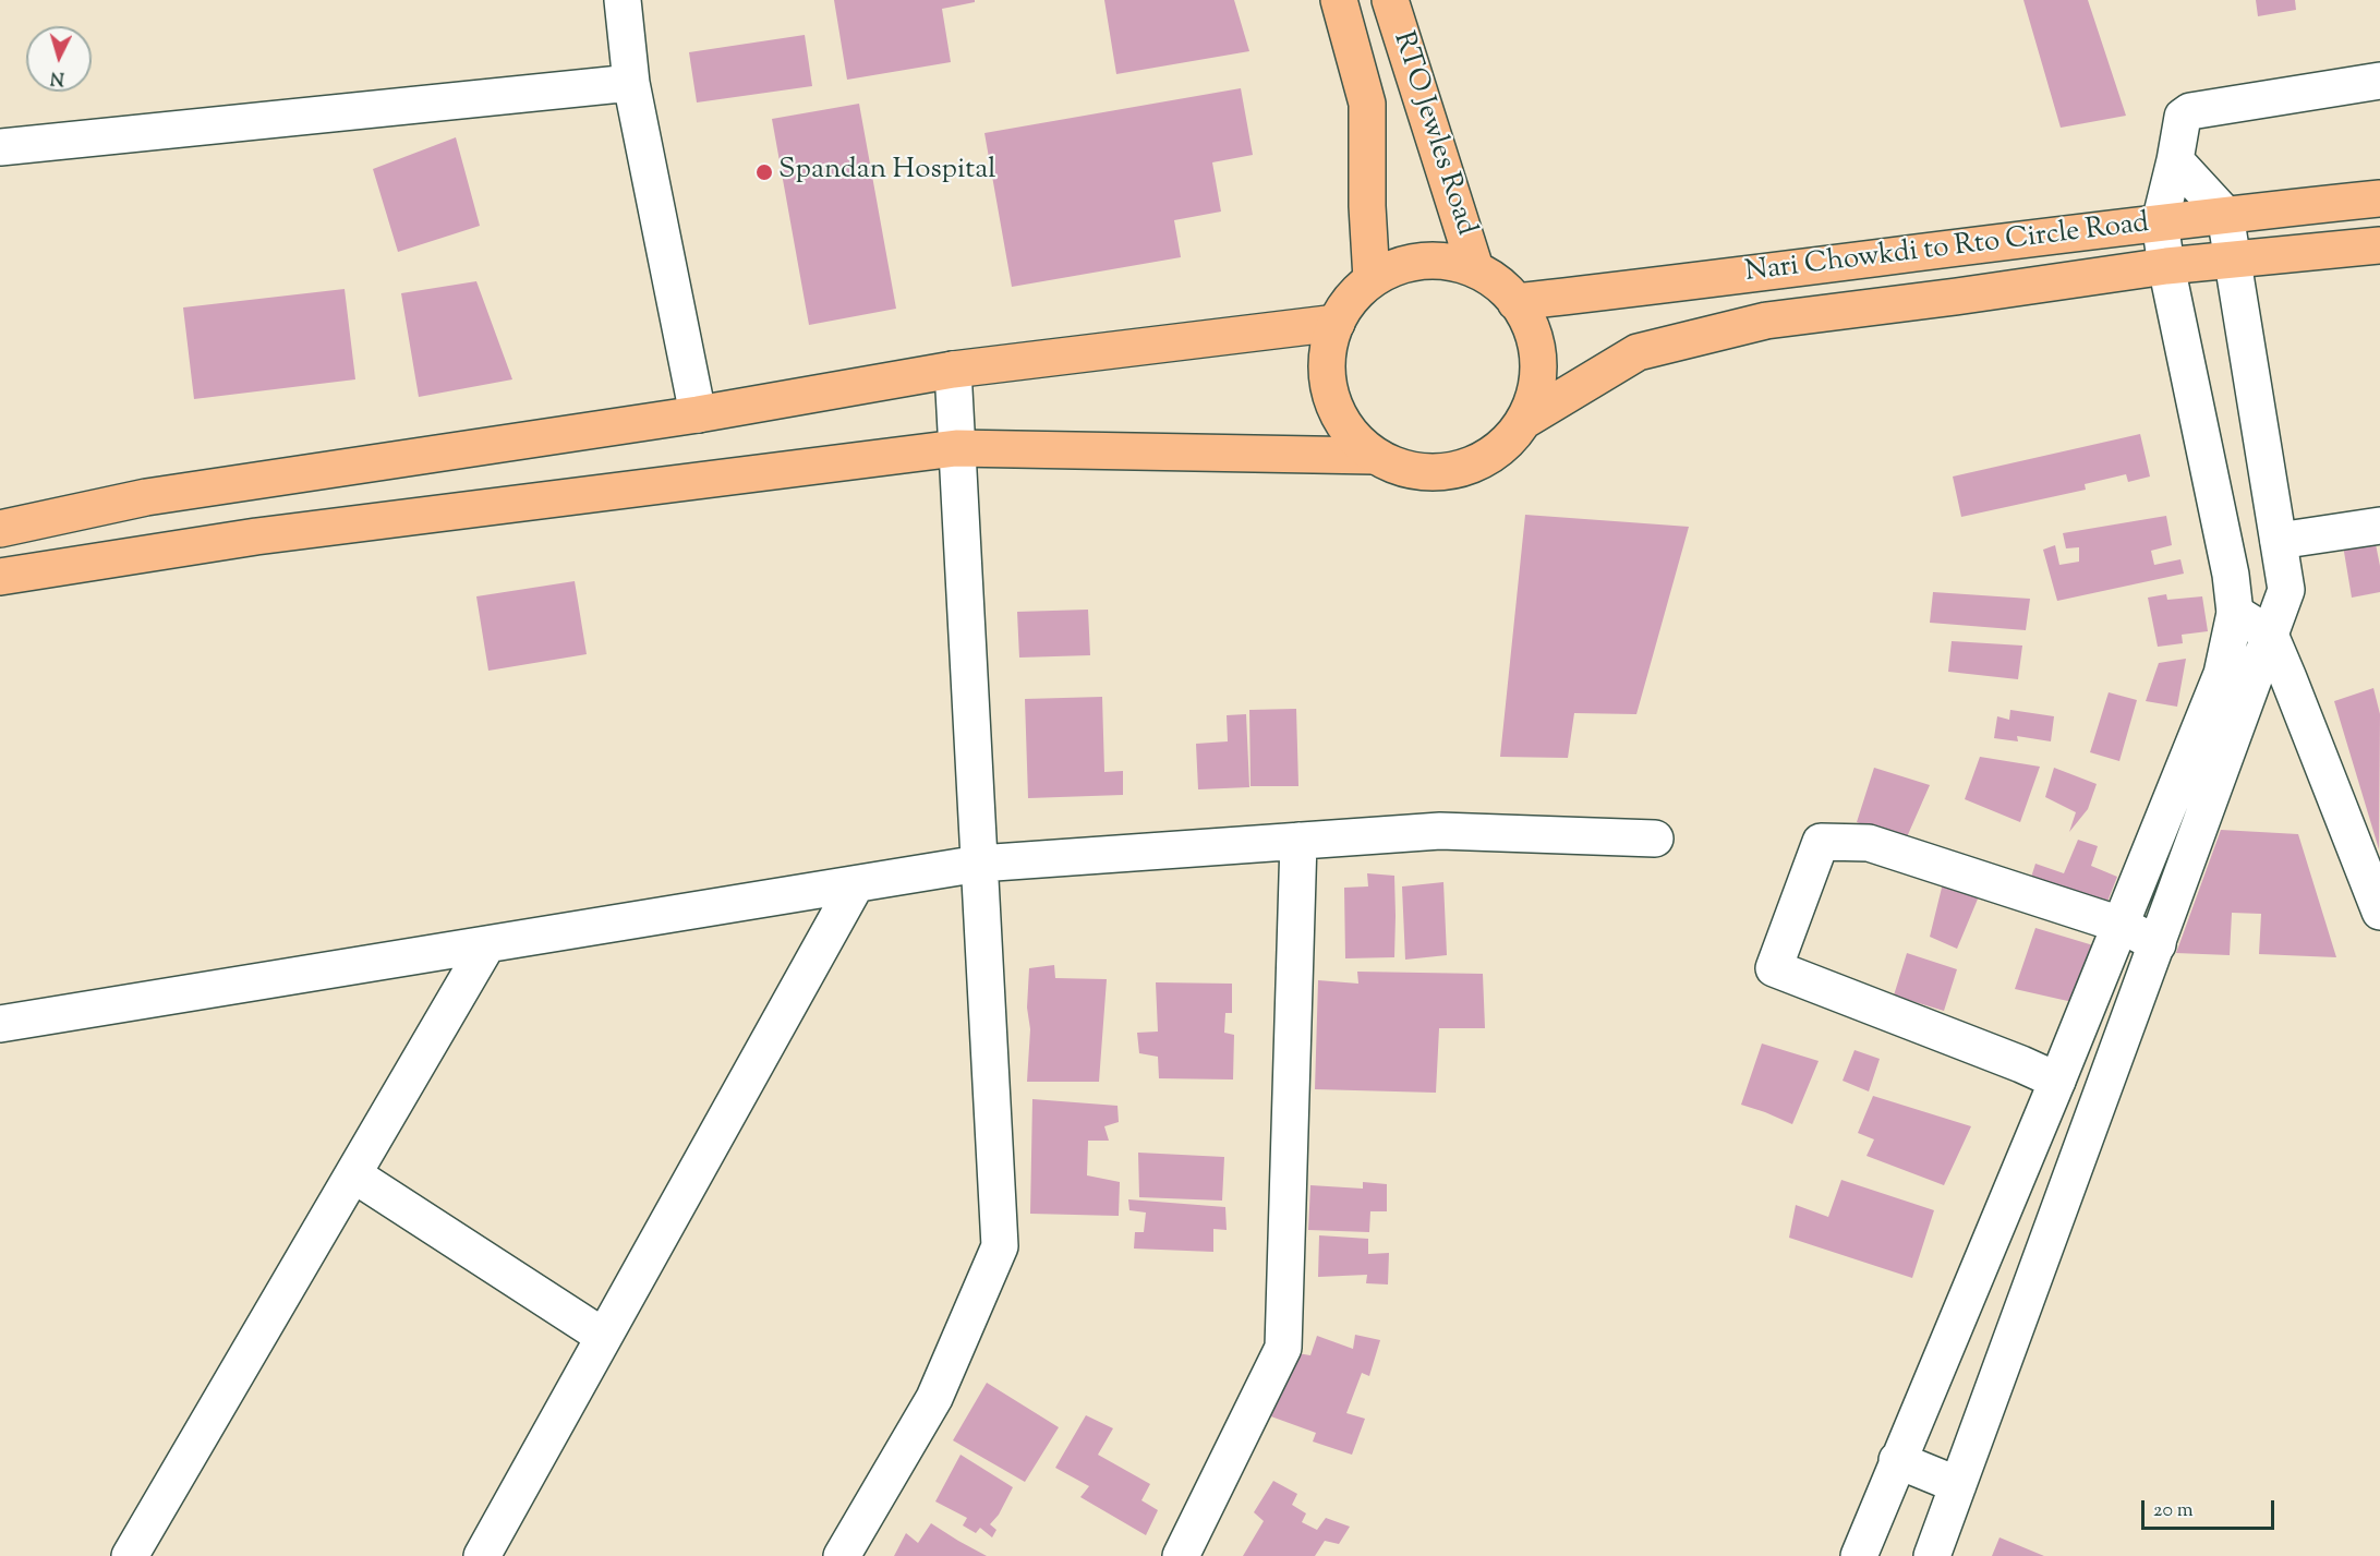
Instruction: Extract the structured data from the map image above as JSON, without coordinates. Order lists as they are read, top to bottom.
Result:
{
  "streets": {
    "main road": ["RTO Jewles Road", "Nari Chowkdi to Rto Circle Road"]
  },
  "crossings": [
    ["RTO Jewles Road", "Nari Chowkdi to Rto Circle Road"]
  ],
  "places": ["Spandan Hospital"],
  "scale_bar": "20 m",
  "north": "bottom"
}
